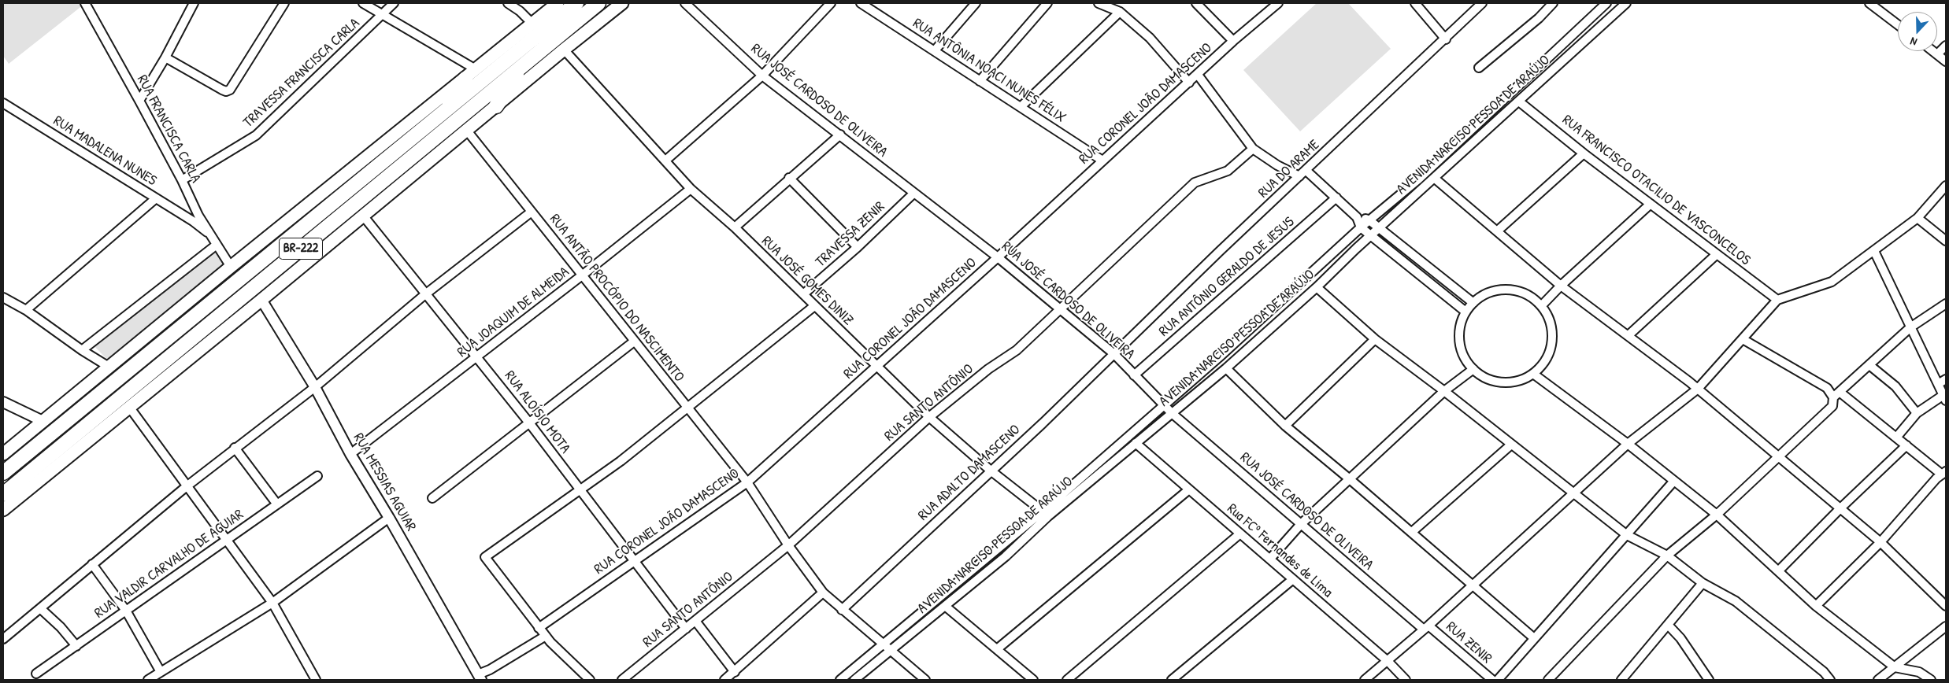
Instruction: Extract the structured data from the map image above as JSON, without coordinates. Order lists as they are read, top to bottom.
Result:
{
  "streets": {
    "highway": ["BR-222"],
    "street": [
      "RUA ANTÔNIA NOACI NUNES FÉLIX",
      "TRAVESSA FRANCISCA CARLA",
      "RUA JOSÉ CARDOSO DE OLIVEIRA",
      "RUA CORONEL JOÃO DAMASCENO",
      "AVENIDA NARCISO PESSOA DE ARAÚJO",
      "RUA FRANCISCA CARLA",
      "RUA MADALENA NUNES",
      "RUA DO ARAME",
      "RUA FRANCISCO OTACILIO DE VASCONCELOS",
      "TRAVESSA ZENIR",
      "RUA ANTÔNIO GERALDO DE JESUS",
      "RUA JOSÉ GOMES DINIZ",
      "RUA ANTÃO PROCÓPIO DO NASCIMENTO",
      "RUA JOAQUIM DE ALMEIDA",
      "RUA SANTO ANTÔNIO",
      "RUA ALOÍSIO MOTA",
      "RUA ADALTO DAMASCENO",
      "RUA MESSIAS AGUIAR",
      "Rua FCº Fernandes de Lima",
      "RUA VALDIR CARVALHO DE AGUIAR",
      "RUA ZENIR"
    ]
  },
  "crossings": [
    ["RUA ANTÔNIA NOACI NUNES FÉLIX", "RUA CORONEL JOÃO DAMASCENO"],
    ["TRAVESSA FRANCISCA CARLA", "RUA FRANCISCA CARLA"],
    ["RUA JOSÉ CARDOSO DE OLIVEIRA", "RUA CORONEL JOÃO DAMASCENO"],
    ["RUA JOSÉ CARDOSO DE OLIVEIRA", "AVENIDA NARCISO PESSOA DE ARAÚJO"],
    ["RUA JOSÉ CARDOSO DE OLIVEIRA", "RUA DO ARAME"],
    ["RUA JOSÉ CARDOSO DE OLIVEIRA", "TRAVESSA ZENIR"],
    ["RUA JOSÉ CARDOSO DE OLIVEIRA", "RUA ANTÔNIO GERALDO DE JESUS"],
    ["RUA JOSÉ CARDOSO DE OLIVEIRA", "RUA SANTO ANTÔNIO"],
    ["RUA JOSÉ CARDOSO DE OLIVEIRA", "RUA ADALTO DAMASCENO"],
    ["RUA JOSÉ CARDOSO DE OLIVEIRA", "RUA ZENIR"],
    ["RUA CORONEL JOÃO DAMASCENO", "RUA JOSÉ GOMES DINIZ"],
    ["RUA CORONEL JOÃO DAMASCENO", "RUA ANTÃO PROCÓPIO DO NASCIMENTO"],
    ["RUA CORONEL JOÃO DAMASCENO", "RUA ALOÍSIO MOTA"],
    ["AVENIDA NARCISO PESSOA DE ARAÚJO", "RUA FRANCISCO OTACILIO DE VASCONCELOS"],
    ["AVENIDA NARCISO PESSOA DE ARAÚJO", "RUA JOSÉ GOMES DINIZ"],
    ["AVENIDA NARCISO PESSOA DE ARAÚJO", "RUA ANTÃO PROCÓPIO DO NASCIMENTO"],
    ["AVENIDA NARCISO PESSOA DE ARAÚJO", "Rua FCº Fernandes de Lima"],
    ["RUA FRANCISCA CARLA", "RUA MADALENA NUNES"],
    ["RUA FRANCISCA CARLA", "BR-222"],
    ["RUA DO ARAME", "RUA ADALTO DAMASCENO"],
    ["TRAVESSA ZENIR", "RUA JOSÉ GOMES DINIZ"],
    ["RUA JOSÉ GOMES DINIZ", "RUA JOAQUIM DE ALMEIDA"],
    ["RUA JOSÉ GOMES DINIZ", "RUA SANTO ANTÔNIO"],
    ["RUA JOSÉ GOMES DINIZ", "RUA ADALTO DAMASCENO"],
    ["RUA ANTÃO PROCÓPIO DO NASCIMENTO", "RUA JOAQUIM DE ALMEIDA"],
    ["RUA ANTÃO PROCÓPIO DO NASCIMENTO", "RUA SANTO ANTÔNIO"],
    ["RUA ANTÃO PROCÓPIO DO NASCIMENTO", "RUA ADALTO DAMASCENO"],
    ["RUA JOAQUIM DE ALMEIDA", "RUA ALOÍSIO MOTA"],
    ["RUA JOAQUIM DE ALMEIDA", "RUA MESSIAS AGUIAR"],
    ["RUA SANTO ANTÔNIO", "RUA ALOÍSIO MOTA"]
  ],
  "north": "bottom"
}
